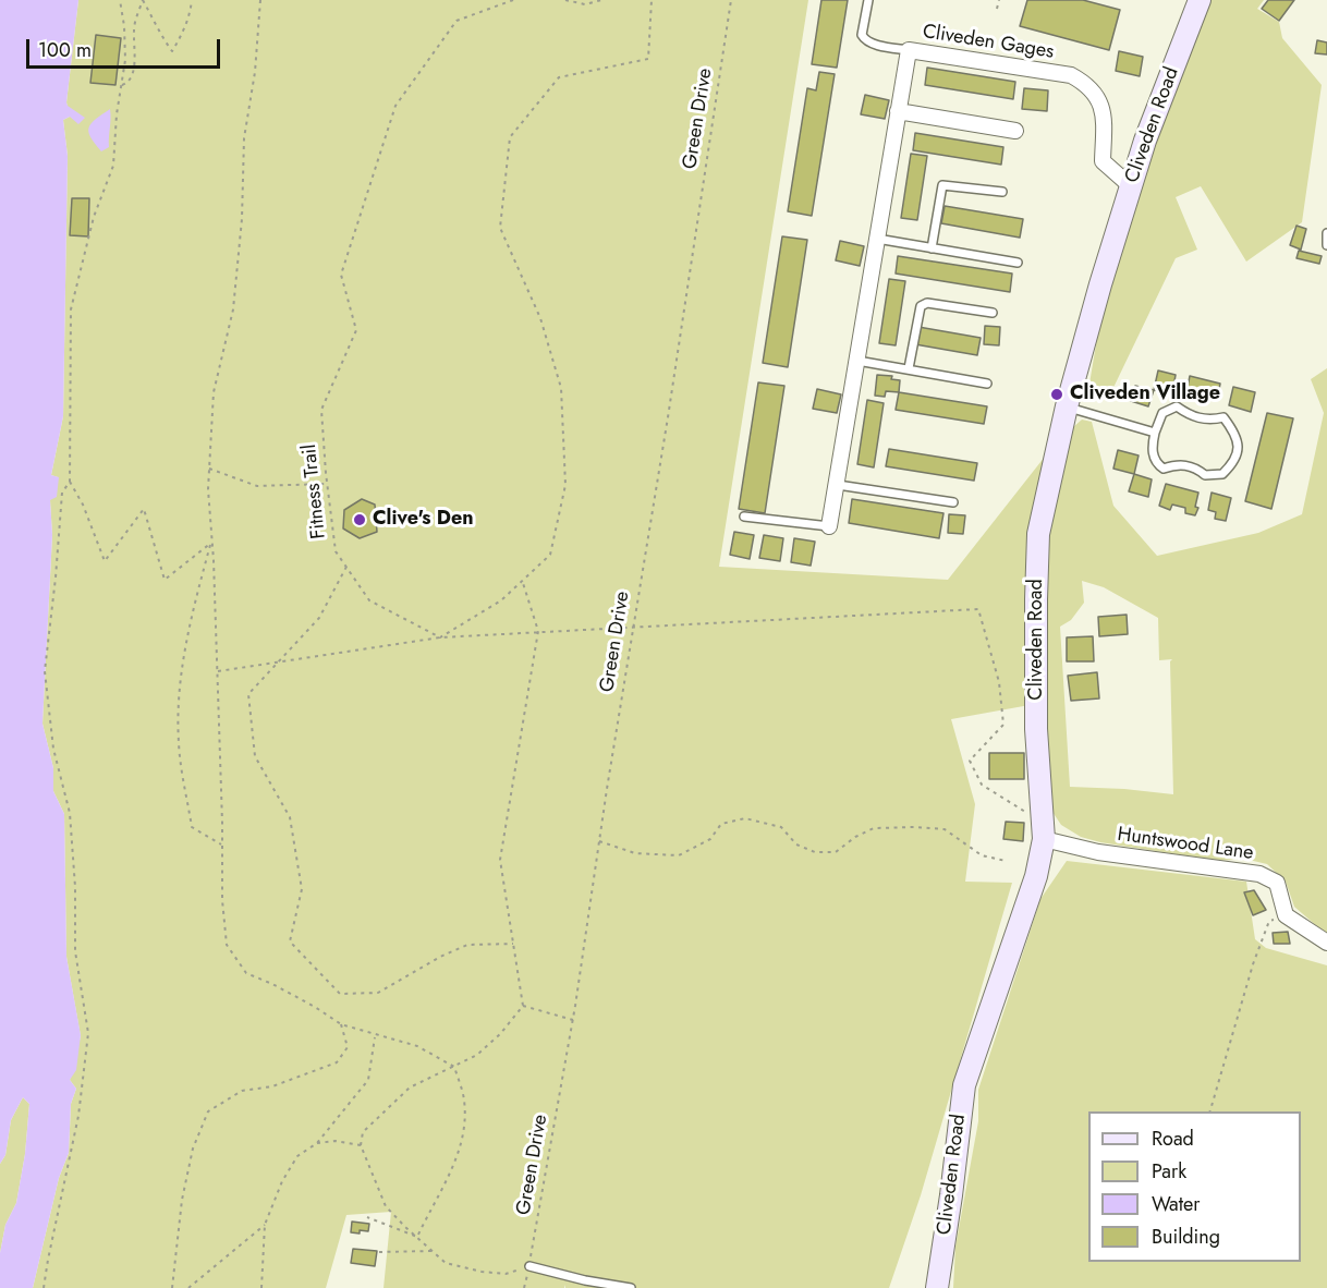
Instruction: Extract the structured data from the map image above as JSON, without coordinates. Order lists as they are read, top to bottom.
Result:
{
  "streets": {
    "street": ["Cliveden Gages", "Cliveden Road", "Huntswood Lane"],
    "path": ["Green Drive", "Fitness Trail"]
  },
  "crossings": [
    ["Cliveden Gages", "Cliveden Road"],
    ["Cliveden Road", "Huntswood Lane"]
  ],
  "places": ["Cliveden Village", "Clive's Den"],
  "legend": [
    "Road",
    "Park",
    "Water",
    "Building"
  ],
  "scale_bar": "100 m"
}
